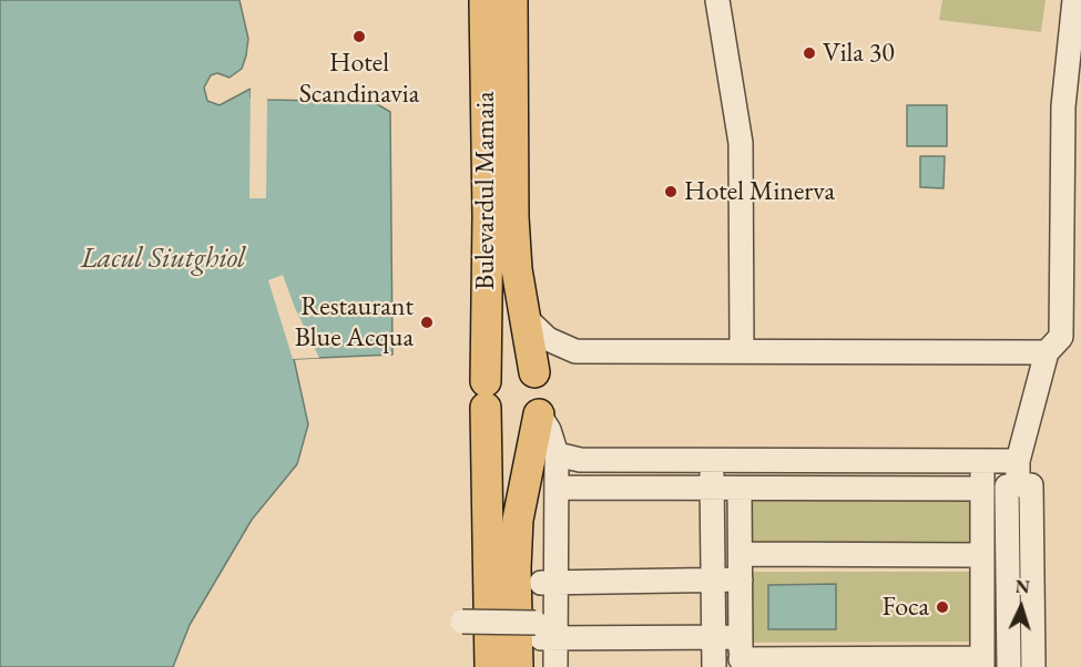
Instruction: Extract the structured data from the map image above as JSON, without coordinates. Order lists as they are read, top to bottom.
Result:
{
  "streets": {
    "main road": ["Bulevardul Mamaia"]
  },
  "water": ["Lacul Siutghiol"],
  "places": [
    "Hotel Scandinavia",
    "Vila 30",
    "Hotel Minerva",
    "Restaurant Blue Acqua",
    "Foca"
  ],
  "north": "top"
}
